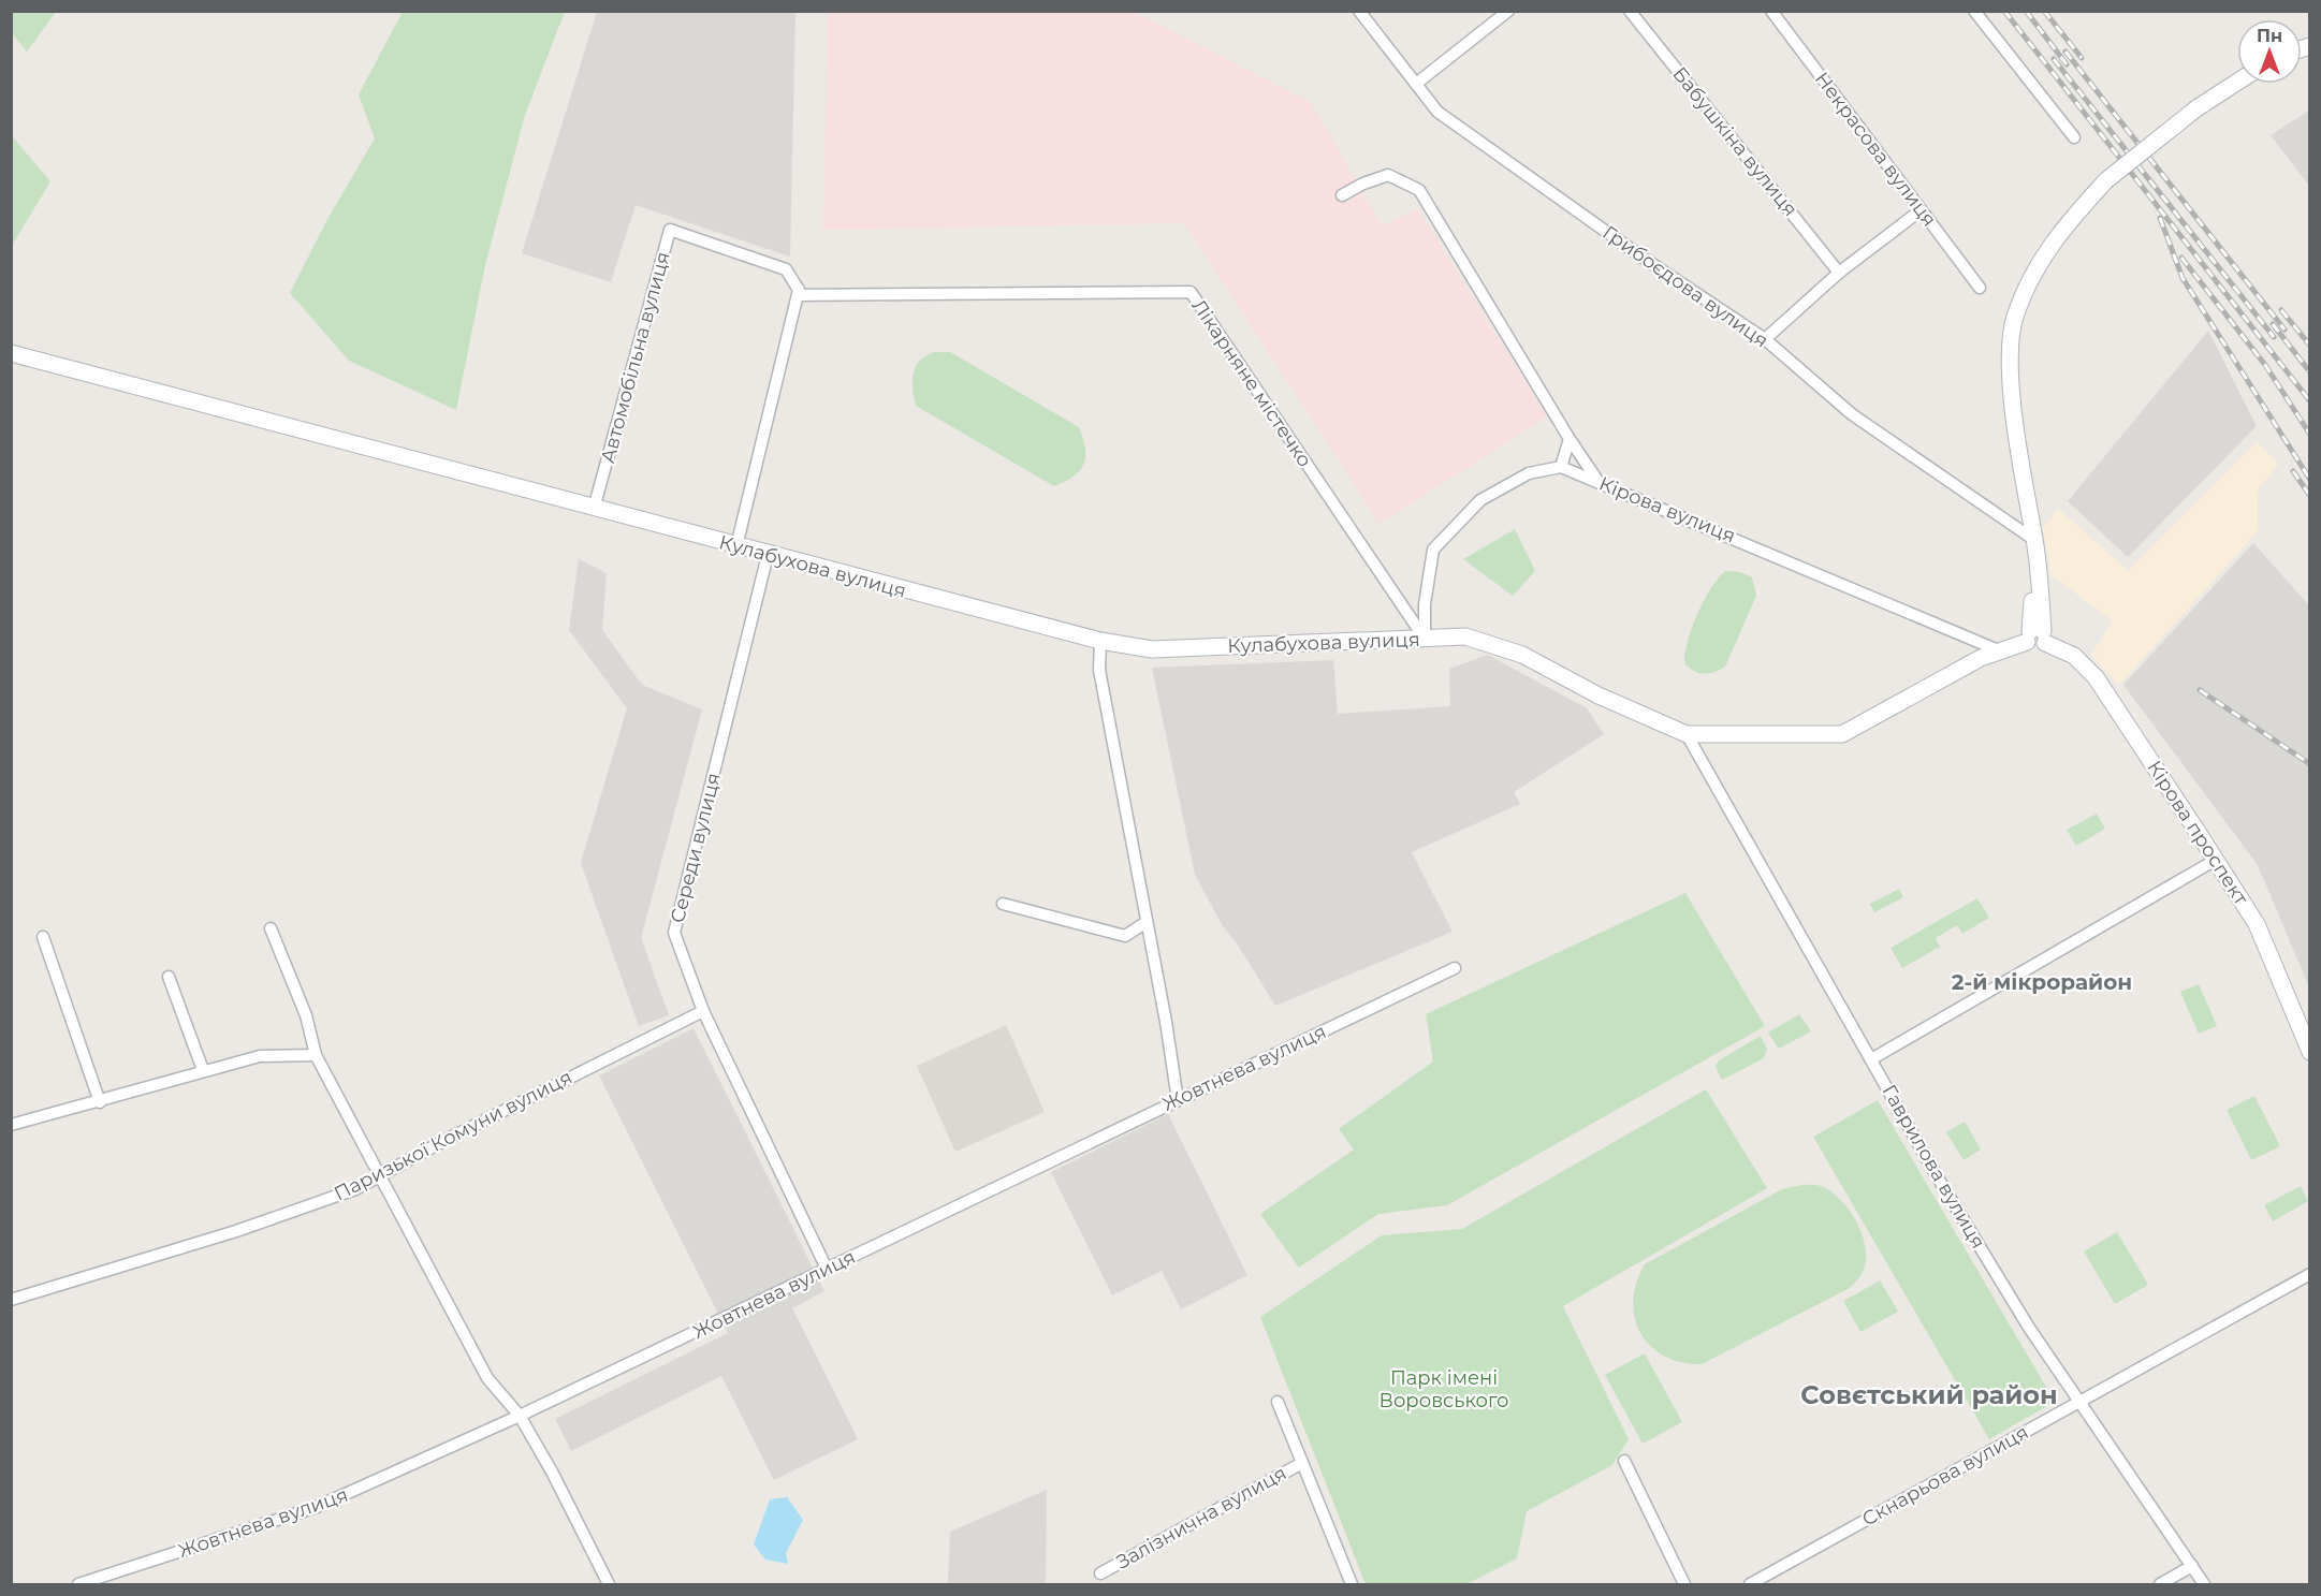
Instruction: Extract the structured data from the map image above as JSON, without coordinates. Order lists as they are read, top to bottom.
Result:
{
  "streets": {
    "street": [
      "Бабушкіна вулиця",
      "Некрасова вулиця",
      "Грибоєдова вулиця",
      "Автомобільна вулиця",
      "Лікарняне містечко",
      "Кірова вулиця",
      "Кулабухова вулиця",
      "Кірова проспект",
      "Середи вулиця",
      "Жовтнева вулиця",
      "Паризької Комуни вулиця",
      "Гаврилова вулиця",
      "Скнарьова вулиця",
      "Залізнична вулиця"
    ]
  },
  "crossings": [
    ["Автомобільна вулиця", "Лікарняне містечко"],
    ["Автомобільна вулиця", "Кулабухова вулиця"],
    ["Лікарняне містечко", "Кулабухова вулиця"],
    ["Кірова вулиця", "Кулабухова вулиця"],
    ["Кулабухова вулиця", "Кірова проспект"],
    ["Кулабухова вулиця", "Середи вулиця"],
    ["Кулабухова вулиця", "Гаврилова вулиця"],
    ["Середи вулиця", "Жовтнева вулиця"],
    ["Середи вулиця", "Паризької Комуни вулиця"],
    ["Гаврилова вулиця", "Скнарьова вулиця"]
  ],
  "districts": ["2-й мікрорайон", "Совєтський район"],
  "parks": ["Парк імені Воровського"],
  "north": "top"
}
